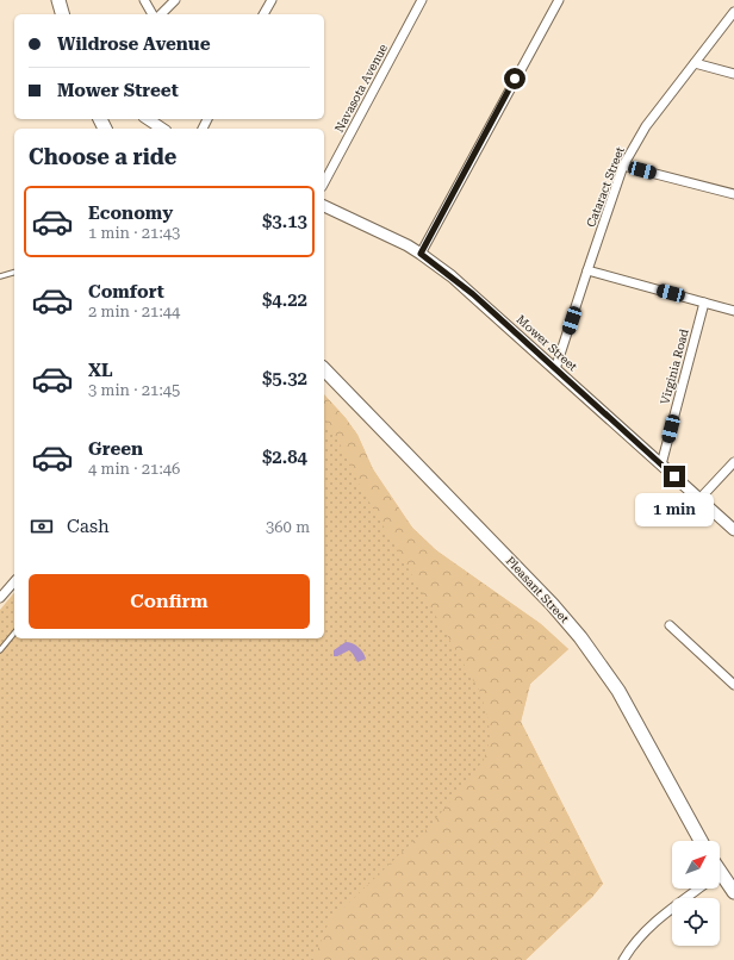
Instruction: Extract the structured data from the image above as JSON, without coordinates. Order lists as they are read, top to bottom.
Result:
{
  "streets": {
    "main road": ["Pleasant Street"],
    "street": [
      "Navasota Avenue",
      "Cataract Street",
      "Mower Street",
      "Virginia Road"
    ]
  },
  "crossings": [
    ["Cataract Street", "Mower Street"],
    ["Mower Street", "Virginia Road"]
  ],
  "north": "top right",
  "page": {
    "banner": ["Wildrose Avenue", "Mower Street"],
    "heading": "Choose a ride",
    "list": [
      {
        "name": "Economy",
        "note": "1 min · 21:43",
        "value": "$3.13"
      },
      {
        "name": "Comfort",
        "note": "2 min · 21:44",
        "value": "$4.22"
      },
      {
        "name": "XL",
        "note": "3 min · 21:45",
        "value": "$5.32"
      },
      {
        "name": "Green",
        "note": "4 min · 21:46",
        "value": "$2.84"
      }
    ],
    "bubble": "1 min",
    "pay": ["Cash", "360 m"],
    "buttons": "Confirm"
  }
}
